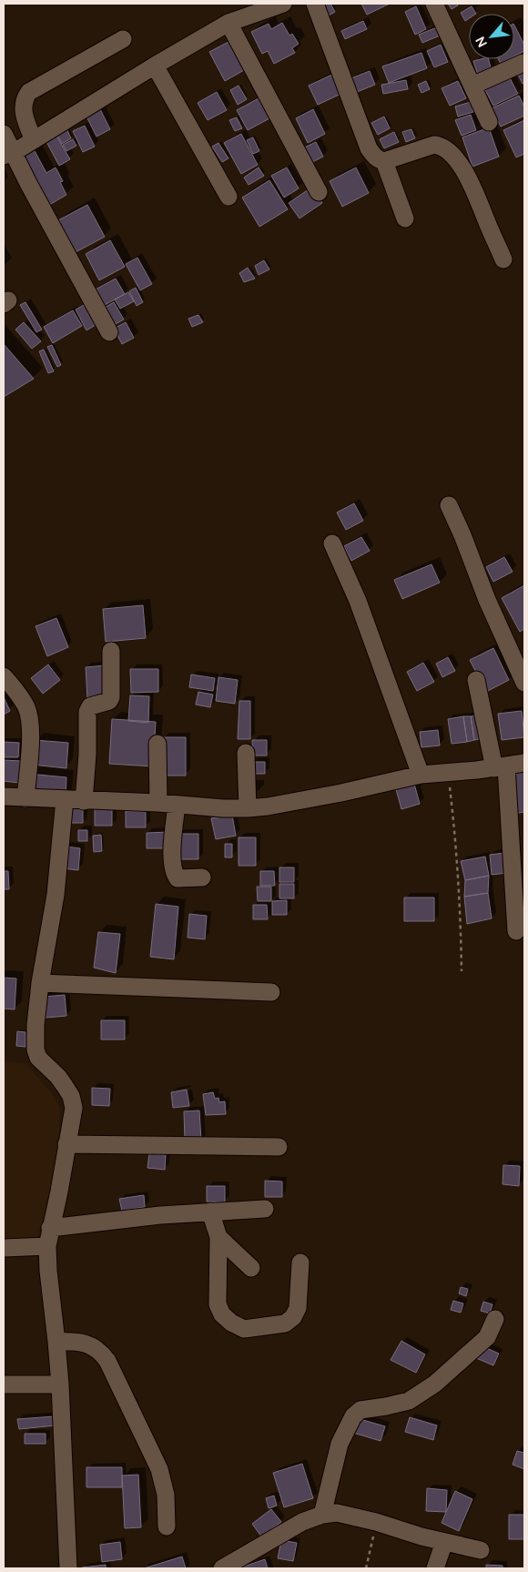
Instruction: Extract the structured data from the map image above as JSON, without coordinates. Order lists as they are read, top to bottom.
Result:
{
  "north": "bottom left"
}
